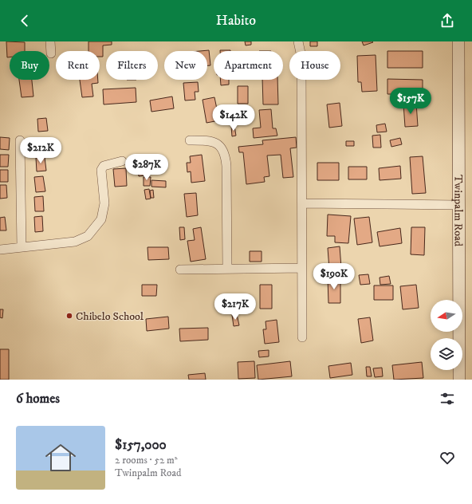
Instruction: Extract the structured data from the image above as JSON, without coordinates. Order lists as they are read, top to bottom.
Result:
{
  "streets": {
    "main road": ["Twinpalm Road"]
  },
  "places": ["Chibelo School"],
  "north": "left",
  "page": {
    "header": "Habito",
    "chip": [
      "Buy",
      "Rent",
      "Filters",
      "New",
      "Apartment",
      "House"
    ],
    "price": [
      "$157K",
      "$142K",
      "$212K",
      "$287K",
      "$190K",
      "$217K"
    ],
    "heading": "6 homes",
    "list": [
      {
        "name": "$157,000",
        "note": "2 rooms · 52 m² · Twinpalm Road"
      }
    ]
  }
}
